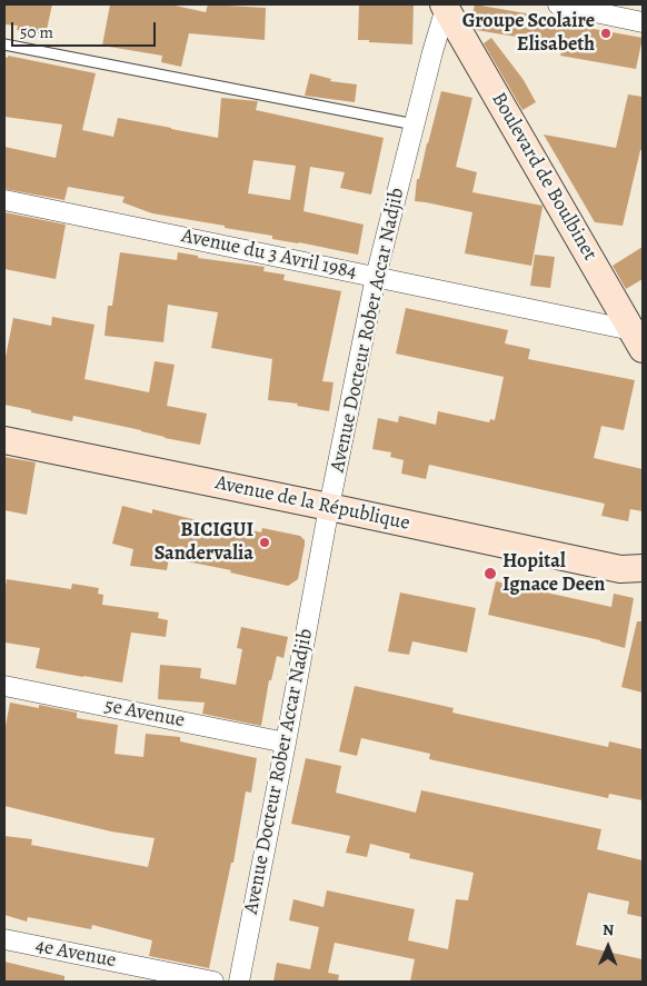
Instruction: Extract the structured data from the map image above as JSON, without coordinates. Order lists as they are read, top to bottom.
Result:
{
  "streets": {
    "main road": ["Boulevard de Boulbinet", "Avenue de la République"],
    "street": [
      "Avenue du 3 Avril 1984",
      "Avenue Docteur Rober Accar Nadjib",
      "5e Avenue",
      "4e Avenue"
    ]
  },
  "crossings": [
    ["Boulevard de Boulbinet", "Avenue du 3 Avril 1984"],
    ["Boulevard de Boulbinet", "Avenue Docteur Rober Accar Nadjib"],
    ["Avenue du 3 Avril 1984", "Avenue Docteur Rober Accar Nadjib"],
    ["Avenue Docteur Rober Accar Nadjib", "Avenue de la République"],
    ["Avenue Docteur Rober Accar Nadjib", "5e Avenue"]
  ],
  "places": ["Groupe Scolaire Elisabeth", "BICIGUI Sandervalia", "Hopital Ignace Deen"],
  "scale_bar": "50 m",
  "north": "top"
}
